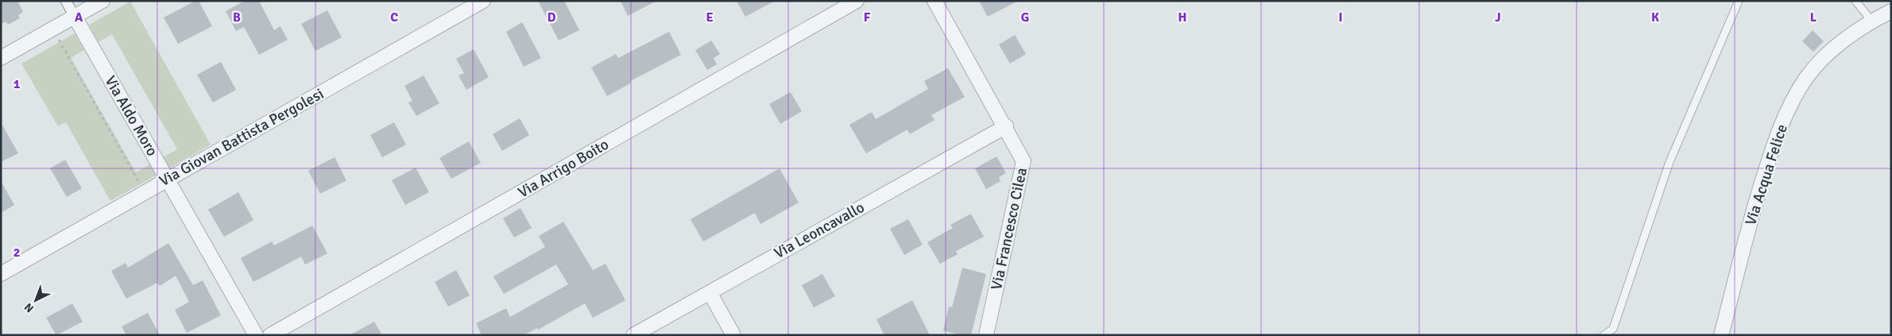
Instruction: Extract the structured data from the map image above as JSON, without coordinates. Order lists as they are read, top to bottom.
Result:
{
  "streets": {
    "street": [
      "Via Aldo Moro",
      "Via Giovan Battista Pergolesi",
      "Via Arrigo Boito",
      "Via Acqua Felice",
      "Via Francesco Cilea",
      "Via Leoncavallo"
    ]
  },
  "crossings": [
    ["Via Aldo Moro", "Via Giovan Battista Pergolesi"],
    ["Via Francesco Cilea", "Via Leoncavallo"]
  ],
  "north": "bottom left",
  "grid": {
    "columns": [
      "A",
      "B",
      "C",
      "D",
      "E",
      "F",
      "G",
      "H",
      "I",
      "J",
      "K",
      "L"
    ],
    "rows": ["1", "2"]
  }
}
